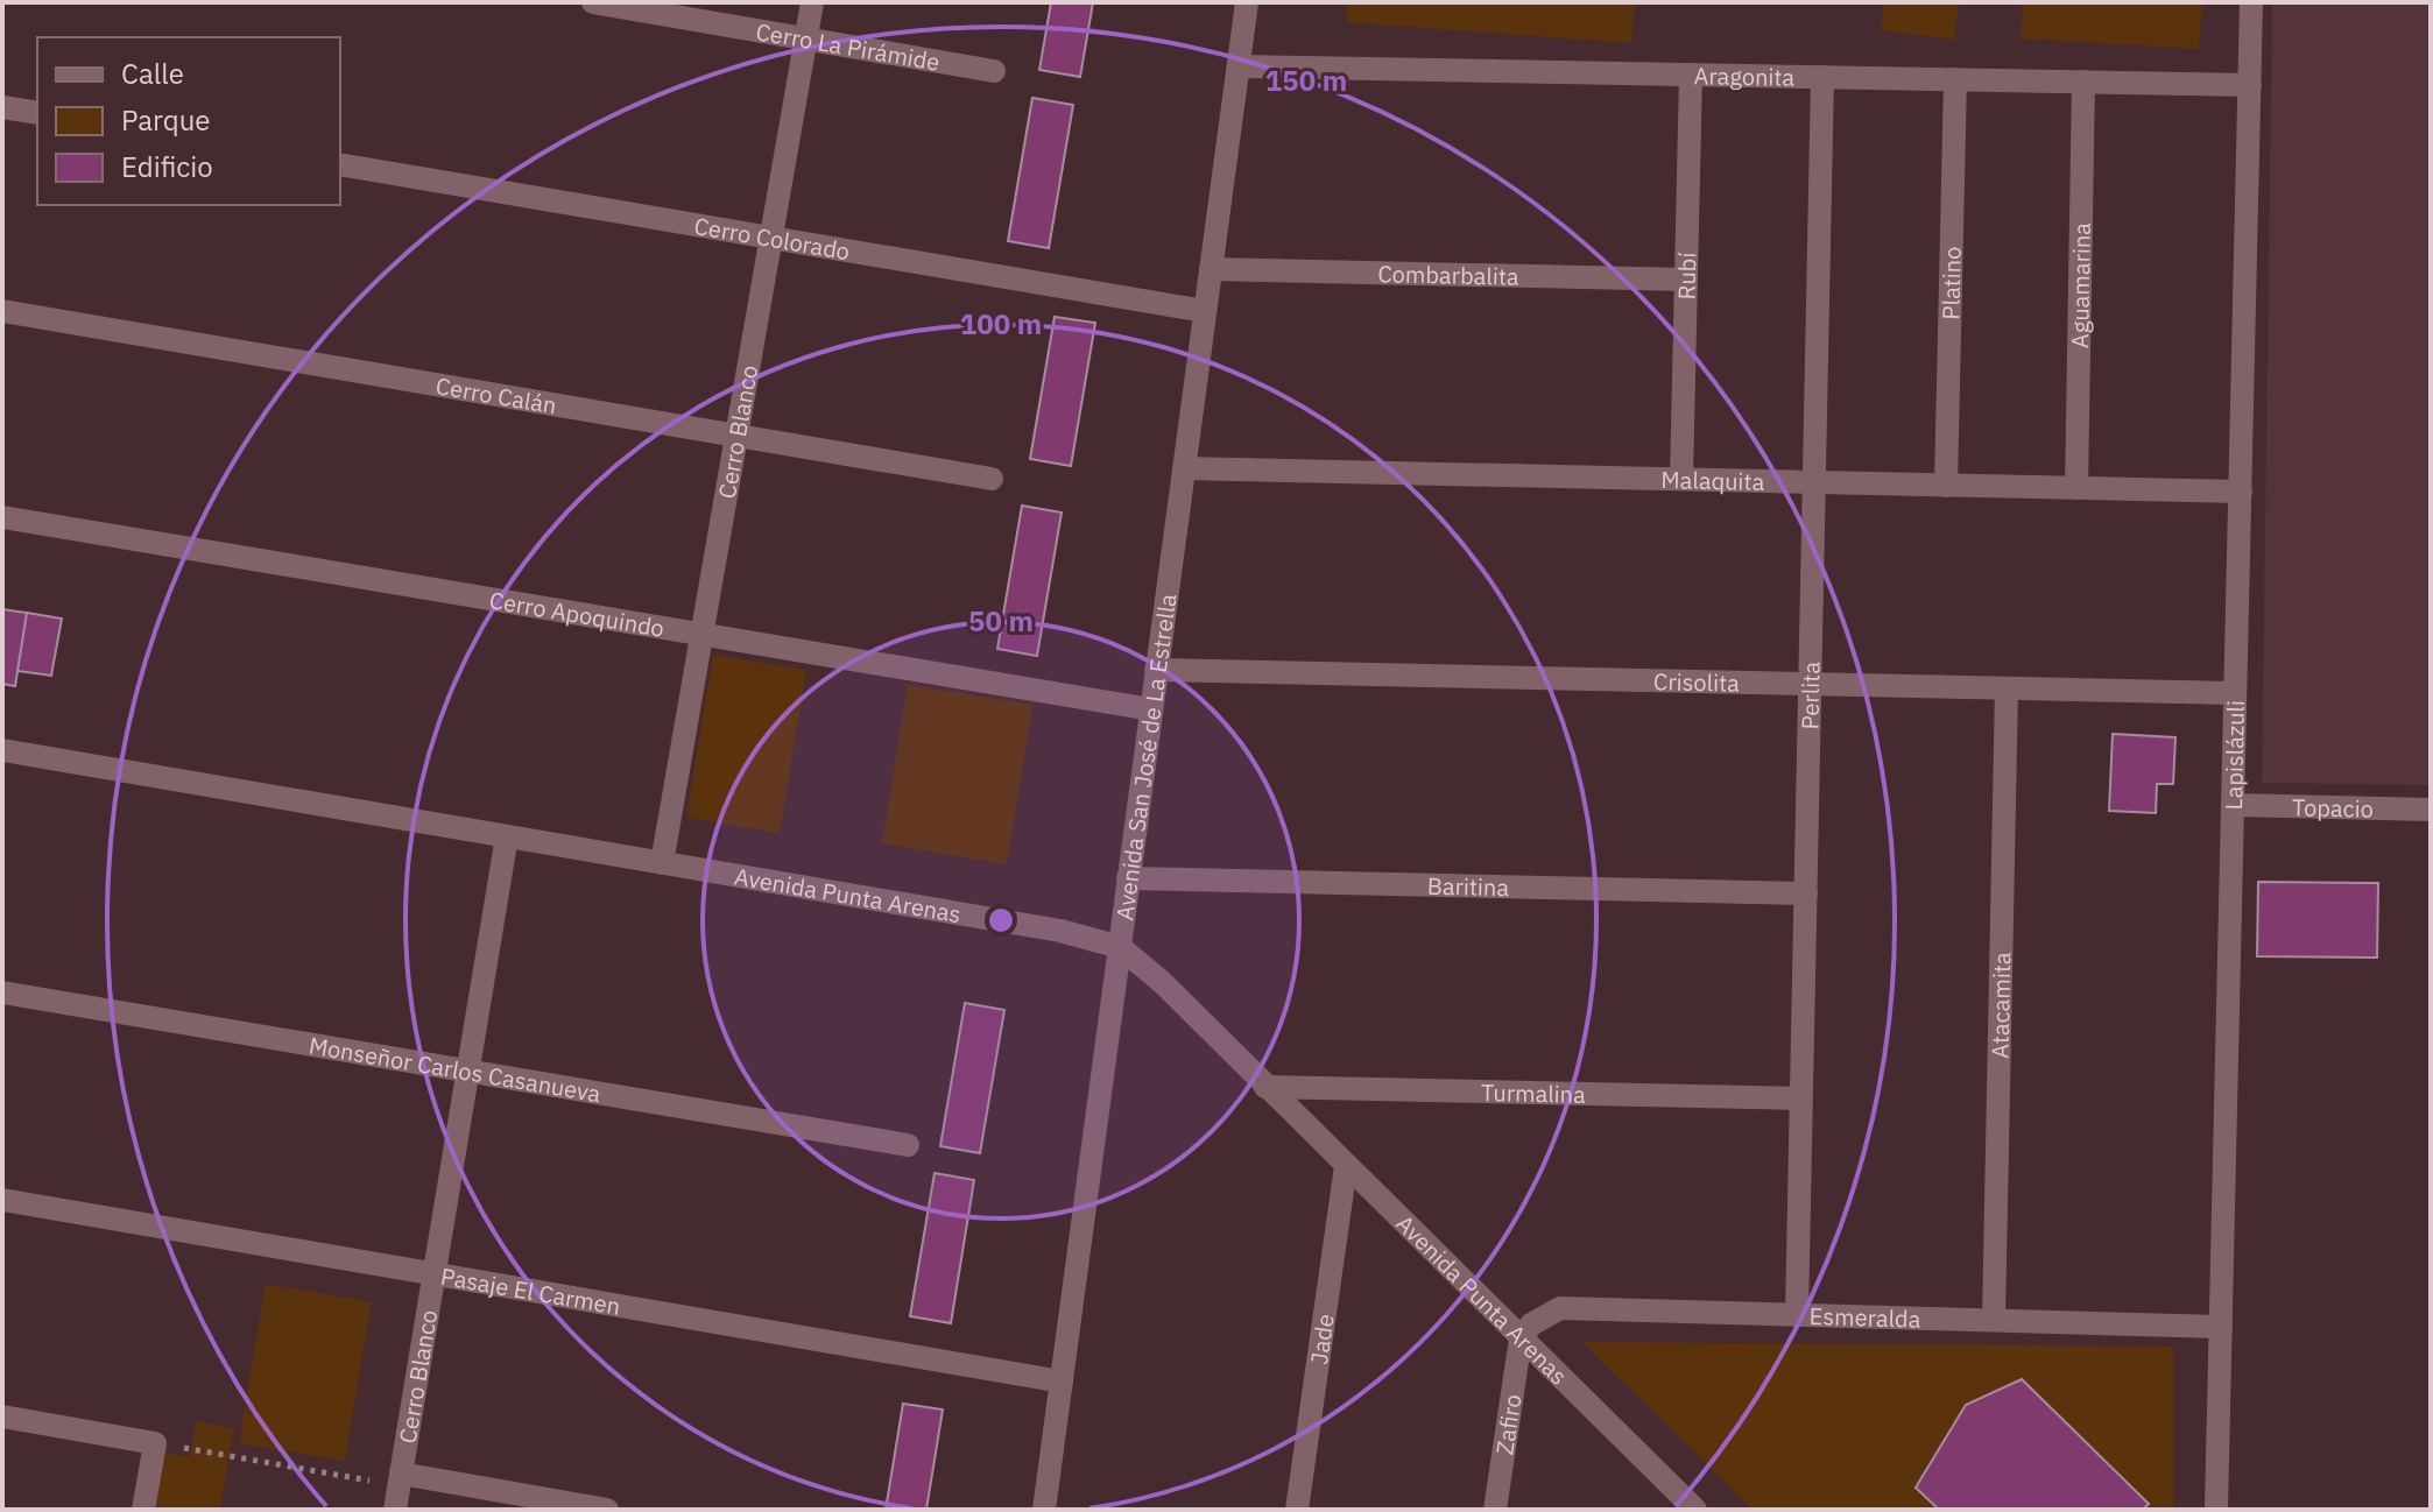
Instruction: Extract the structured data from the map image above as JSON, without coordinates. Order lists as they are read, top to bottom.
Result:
{
  "streets": {
    "street": [
      "Cerro La Pirámide",
      "Aragonita",
      "Cerro Colorado",
      "Combarbalita",
      "Rubí",
      "Platino",
      "Aguamarina",
      "Cerro Calán",
      "Cerro Blanco",
      "Malaquita",
      "Cerro Apoquindo",
      "Crisolita",
      "Perlita",
      "Avenida San José de La Estrella",
      "Lapislázuli",
      "Topacio",
      "Baritina",
      "Avenida Punta Arenas",
      "Atacamita",
      "Monseñor Carlos Casanueva",
      "Turmalina",
      "Pasaje El Carmen",
      "Esmeralda",
      "Jade",
      "Zafiro"
    ]
  },
  "crossings": [
    ["Cerro La Pirámide", "Cerro Blanco"],
    ["Aragonita", "Rubí"],
    ["Aragonita", "Platino"],
    ["Aragonita", "Aguamarina"],
    ["Aragonita", "Perlita"],
    ["Aragonita", "Avenida San José de La Estrella"],
    ["Aragonita", "Lapislázuli"],
    ["Cerro Colorado", "Cerro Blanco"],
    ["Cerro Colorado", "Avenida San José de La Estrella"],
    ["Combarbalita", "Rubí"],
    ["Combarbalita", "Avenida San José de La Estrella"],
    ["Rubí", "Malaquita"],
    ["Platino", "Malaquita"],
    ["Aguamarina", "Malaquita"],
    ["Cerro Calán", "Cerro Blanco"],
    ["Cerro Blanco", "Cerro Apoquindo"],
    ["Cerro Blanco", "Avenida Punta Arenas"],
    ["Cerro Blanco", "Monseñor Carlos Casanueva"],
    ["Cerro Blanco", "Pasaje El Carmen"],
    ["Malaquita", "Perlita"],
    ["Malaquita", "Avenida San José de La Estrella"],
    ["Malaquita", "Lapislázuli"],
    ["Cerro Apoquindo", "Avenida San José de La Estrella"],
    ["Crisolita", "Perlita"],
    ["Crisolita", "Avenida San José de La Estrella"],
    ["Crisolita", "Lapislázuli"],
    ["Crisolita", "Atacamita"],
    ["Perlita", "Baritina"],
    ["Perlita", "Turmalina"],
    ["Perlita", "Esmeralda"],
    ["Avenida San José de La Estrella", "Baritina"],
    ["Avenida San José de La Estrella", "Avenida Punta Arenas"],
    ["Avenida San José de La Estrella", "Pasaje El Carmen"],
    ["Lapislázuli", "Topacio"],
    ["Lapislázuli", "Esmeralda"],
    ["Avenida Punta Arenas", "Turmalina"],
    ["Avenida Punta Arenas", "Esmeralda"],
    ["Avenida Punta Arenas", "Jade"],
    ["Avenida Punta Arenas", "Zafiro"],
    ["Atacamita", "Esmeralda"],
    ["Esmeralda", "Zafiro"]
  ],
  "legend": ["Calle", "Parque", "Edificio"],
  "rings": ["150 m", "100 m", "50 m"]
}
